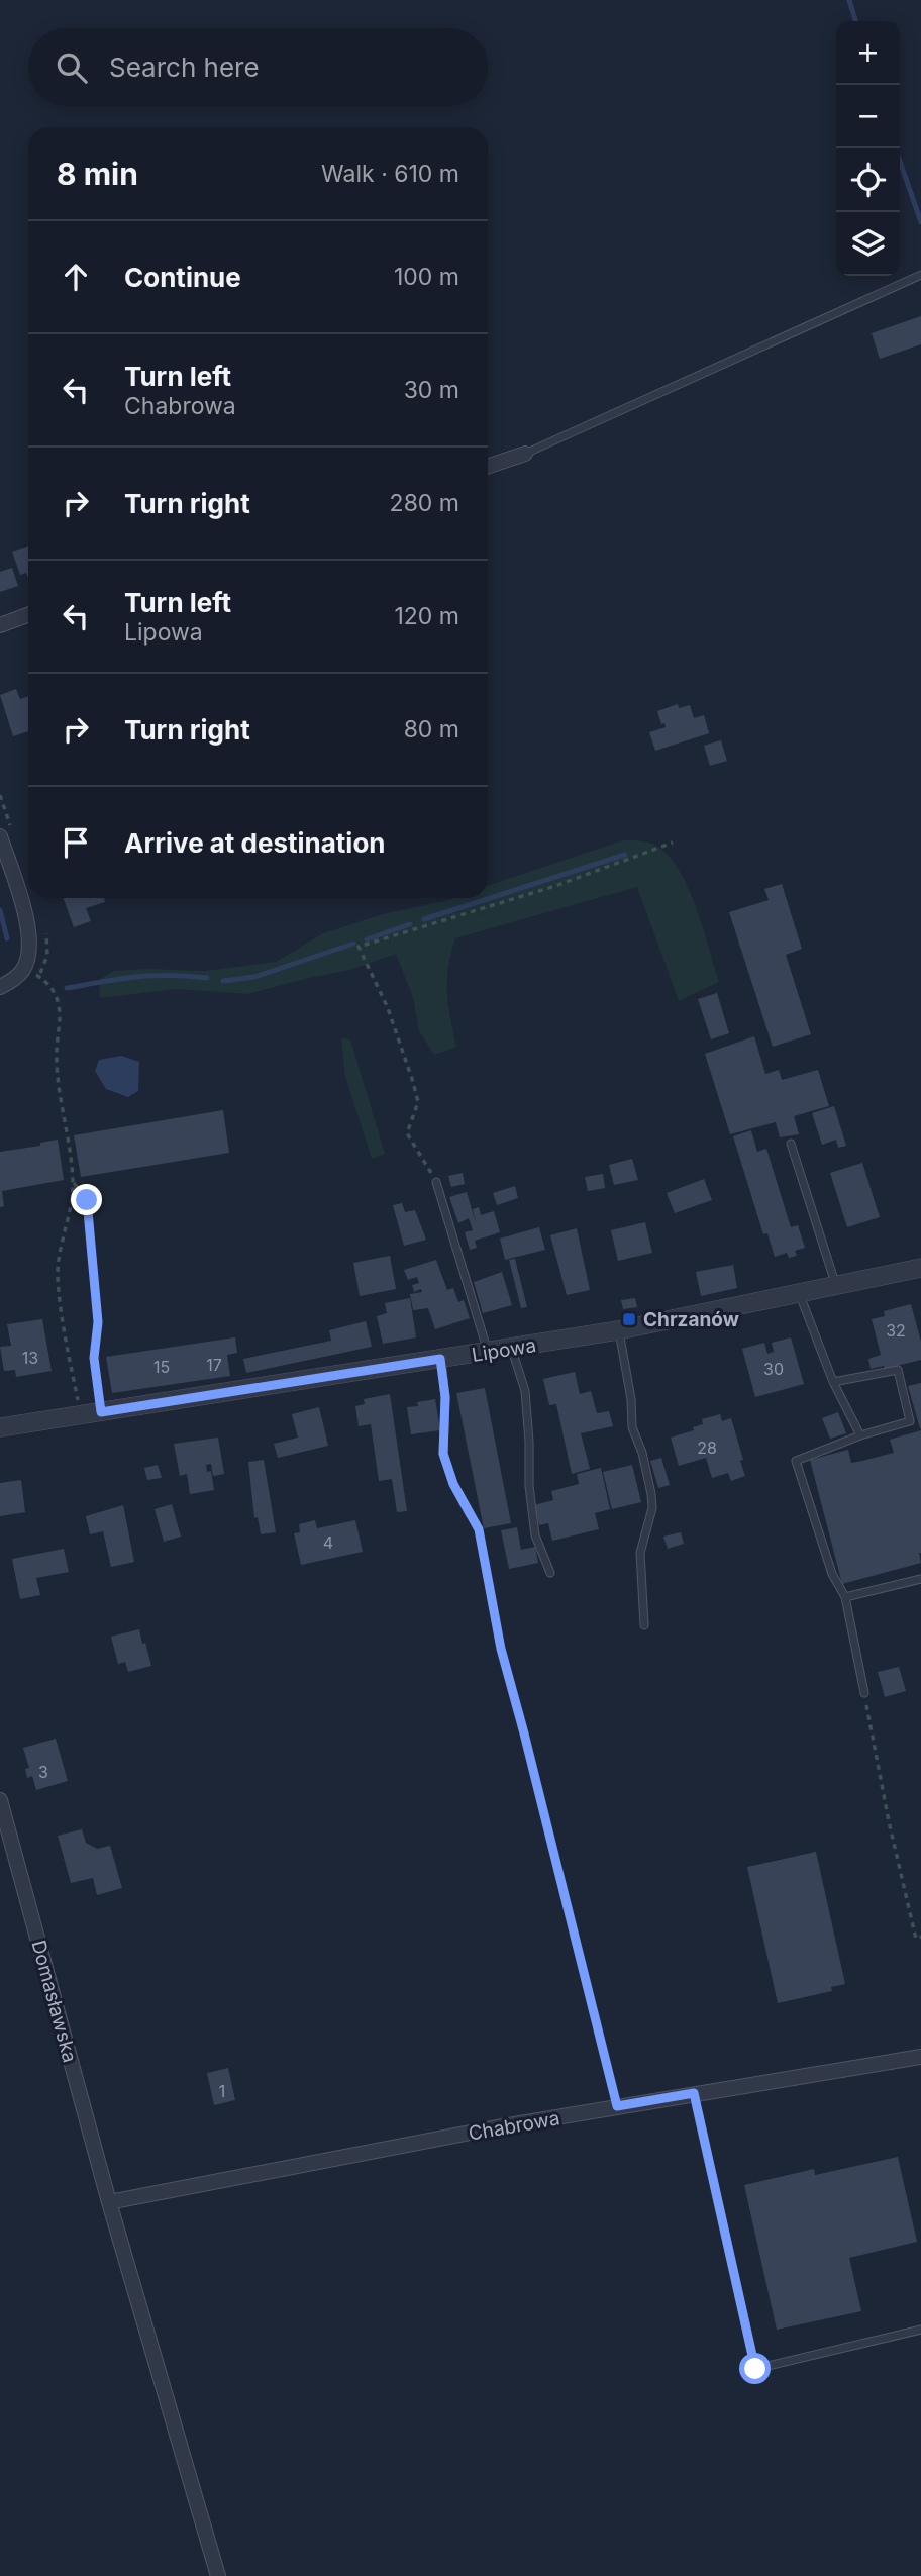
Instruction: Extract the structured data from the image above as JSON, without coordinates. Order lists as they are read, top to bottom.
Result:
{
  "streets": {
    "street": ["Lipowa", "Domasławska", "Chabrowa"]
  },
  "crossings": [
    ["Domasławska", "Chabrowa"]
  ],
  "places": {
    "transit": ["Chrzanów"]
  },
  "house_numbers": [
    "32",
    "13",
    "17",
    "15",
    "30",
    "28",
    "4",
    "3",
    "1"
  ],
  "page": {
    "map_buttons": ["+", "−"],
    "search": "Search here",
    "heading": ["8 min", "Walk · 610 m"],
    "list": [
      ["Continue", "100 m"],
      ["Turn left", "Chabrowa", "30 m"],
      ["Turn right", "280 m"],
      ["Turn left", "Lipowa", "120 m"],
      ["Turn right", "80 m"],
      "Arrive at destination"
    ]
  }
}
